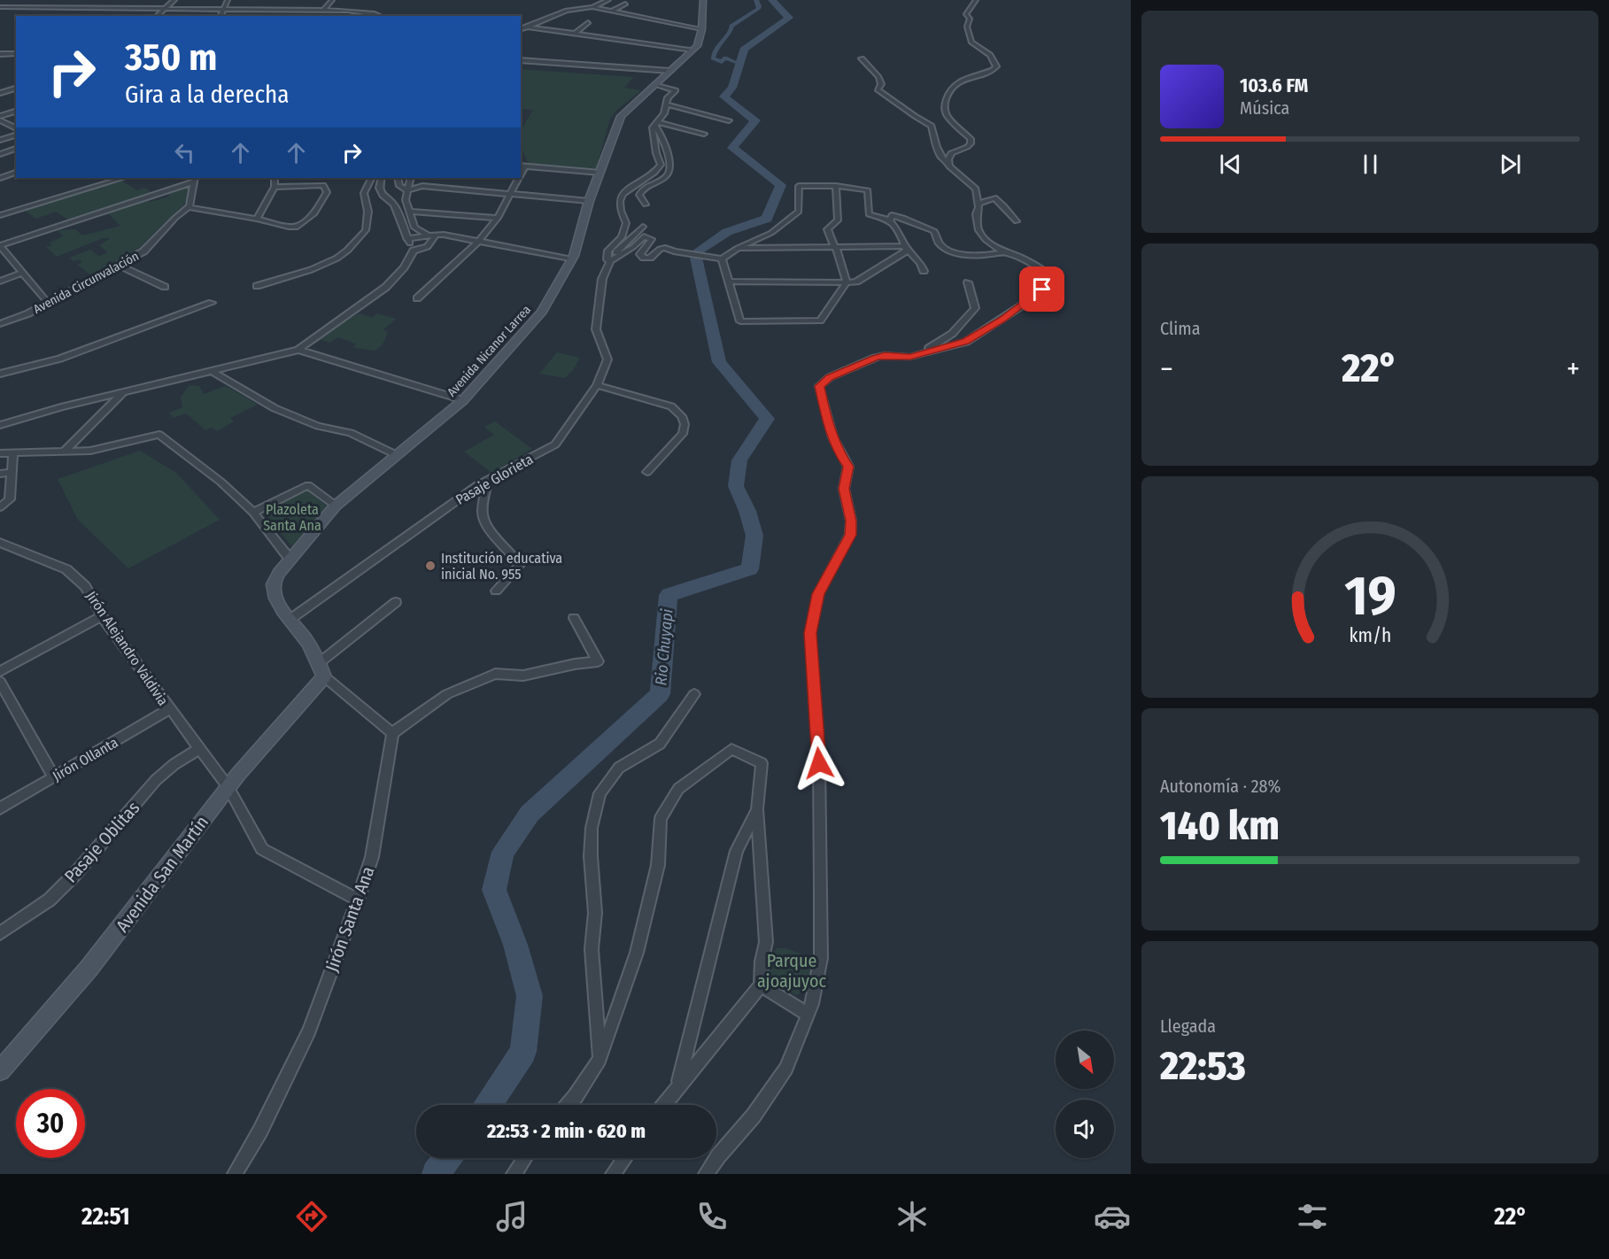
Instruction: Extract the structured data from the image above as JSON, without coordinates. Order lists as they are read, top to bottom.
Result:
{
  "streets": {
    "main road": ["Avenida Nicanor Larrea", "Avenida San Martín"],
    "street": [
      "Avenida Circunvalación",
      "Pasaje Glorieta",
      "Jirón Alejandro Valdivia",
      "Jirón Ollanta",
      "Pasaje Oblitas",
      "Jirón Santa Ana"
    ]
  },
  "crossings": [
    ["Avenida Nicanor Larrea", "Pasaje Glorieta"],
    ["Avenida Nicanor Larrea", "Avenida San Martín"],
    ["Jirón Alejandro Valdivia", "Jirón Ollanta"],
    ["Jirón Alejandro Valdivia", "Pasaje Oblitas"],
    ["Jirón Alejandro Valdivia", "Avenida San Martín"],
    ["Jirón Alejandro Valdivia", "Jirón Santa Ana"]
  ],
  "water": ["Rio Chuyapi"],
  "parks": ["Plazoleta Santa Ana", "Parque ajoajuyoc"],
  "places": ["Institución educativa inicial No. 955"],
  "north": "bottom right",
  "page": {
    "turn": ["350 m", "Gira a la derecha"],
    "song": ["103.6 FM", "Música"],
    "tile": [
      "Clima",
      ["Autonomía · 28%", "140 km"],
      ["Llegada", "22:53"]
    ],
    "heat": ["−", "22°", "+"],
    "limit": "30",
    "trip": "22:53 · 2 min · 620 m",
    "tabs": ["22:51", "22°"],
    "gauge": ["19", "km/h"]
  }
}
